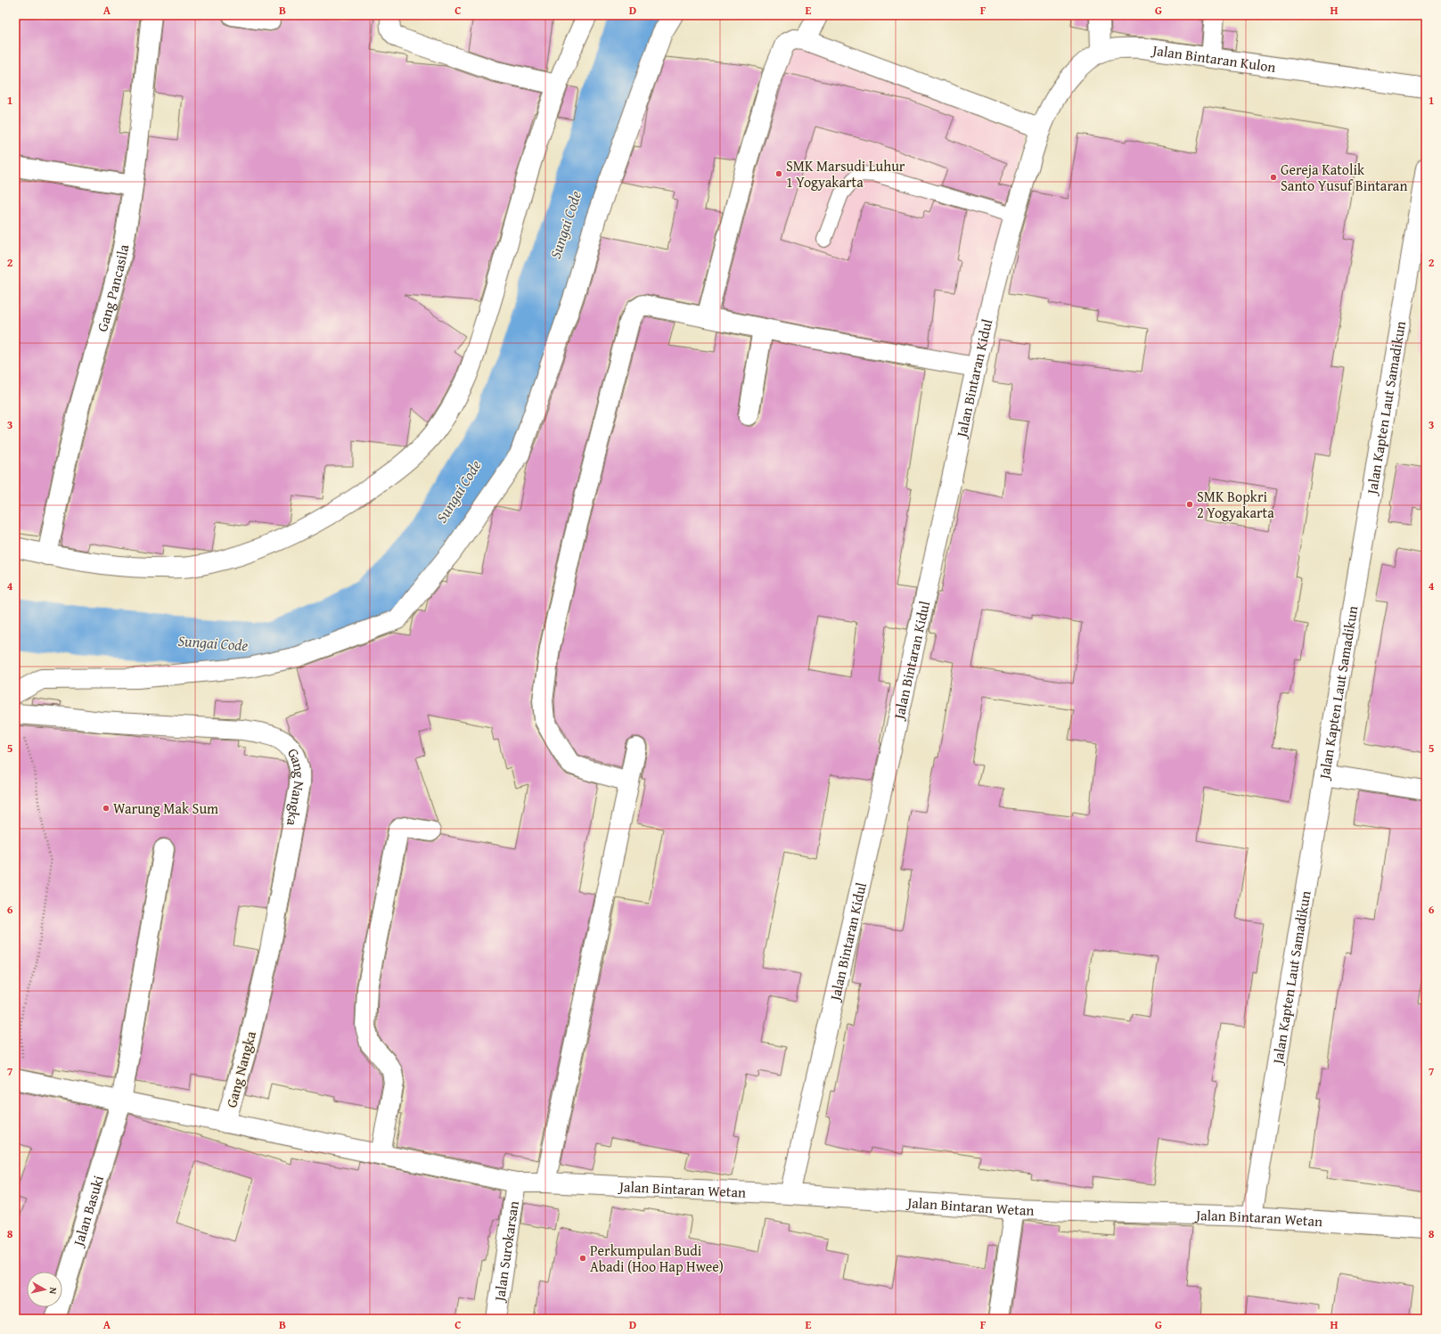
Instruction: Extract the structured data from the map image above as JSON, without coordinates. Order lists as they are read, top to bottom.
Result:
{
  "streets": {
    "street": [
      "Jalan Bintaran Kulon",
      "Gang Pancasila",
      "Jalan Bintaran Kidul",
      "Jalan Kapten Laut Samadikun",
      "Gang Nangka",
      "Jalan Bintaran Wetan",
      "Jalan Basuki",
      "Jalan Surokarsan"
    ]
  },
  "crossings": [
    ["Jalan Bintaran Kulon", "Jalan Bintaran Kidul"],
    ["Jalan Bintaran Kidul", "Jalan Bintaran Wetan"],
    ["Jalan Kapten Laut Samadikun", "Jalan Bintaran Wetan"],
    ["Gang Nangka", "Jalan Bintaran Wetan"],
    ["Jalan Bintaran Wetan", "Jalan Basuki"],
    ["Jalan Bintaran Wetan", "Jalan Surokarsan"]
  ],
  "water": ["Sungai Code"],
  "places": [
    "SMK Marsudi Luhur 1 Yogyakarta",
    "Gereja Katolik Santo Yusuf Bintaran",
    "SMK Bopkri 2 Yogyakarta",
    "Warung Mak Sum",
    "Perkumpulan Budi Abadi (Hoo Hap Hwee)"
  ],
  "north": "right",
  "grid": {
    "columns": [
      "A",
      "B",
      "C",
      "D",
      "E",
      "F",
      "G",
      "H"
    ],
    "rows": [
      "1",
      "2",
      "3",
      "4",
      "5",
      "6",
      "7",
      "8"
    ]
  }
}
